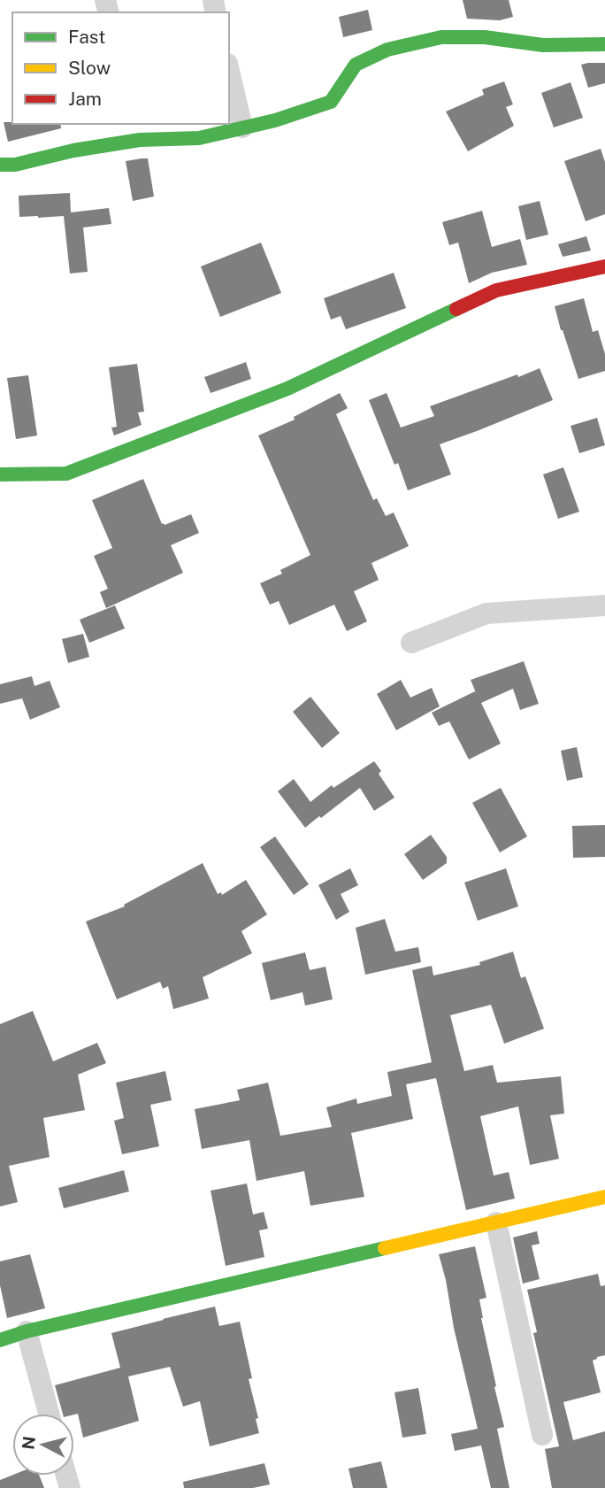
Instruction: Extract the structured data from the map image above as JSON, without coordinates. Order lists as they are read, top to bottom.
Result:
{
  "legend": ["Fast", "Slow", "Jam"],
  "north": "left"
}
